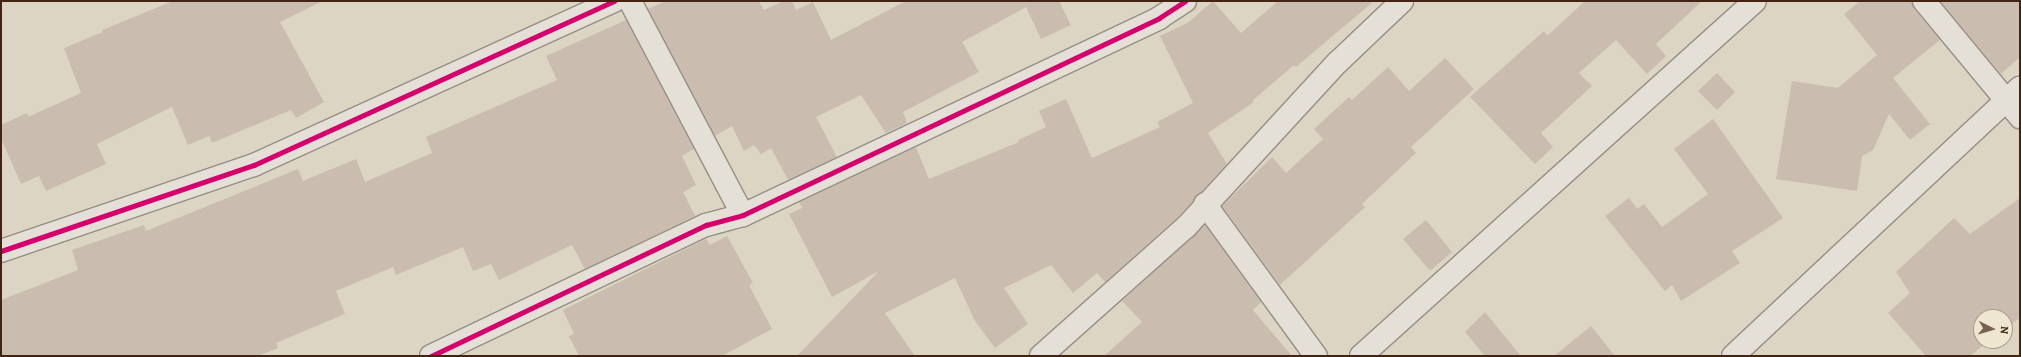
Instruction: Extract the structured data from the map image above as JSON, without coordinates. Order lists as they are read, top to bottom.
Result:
{
  "north": "right"
}
